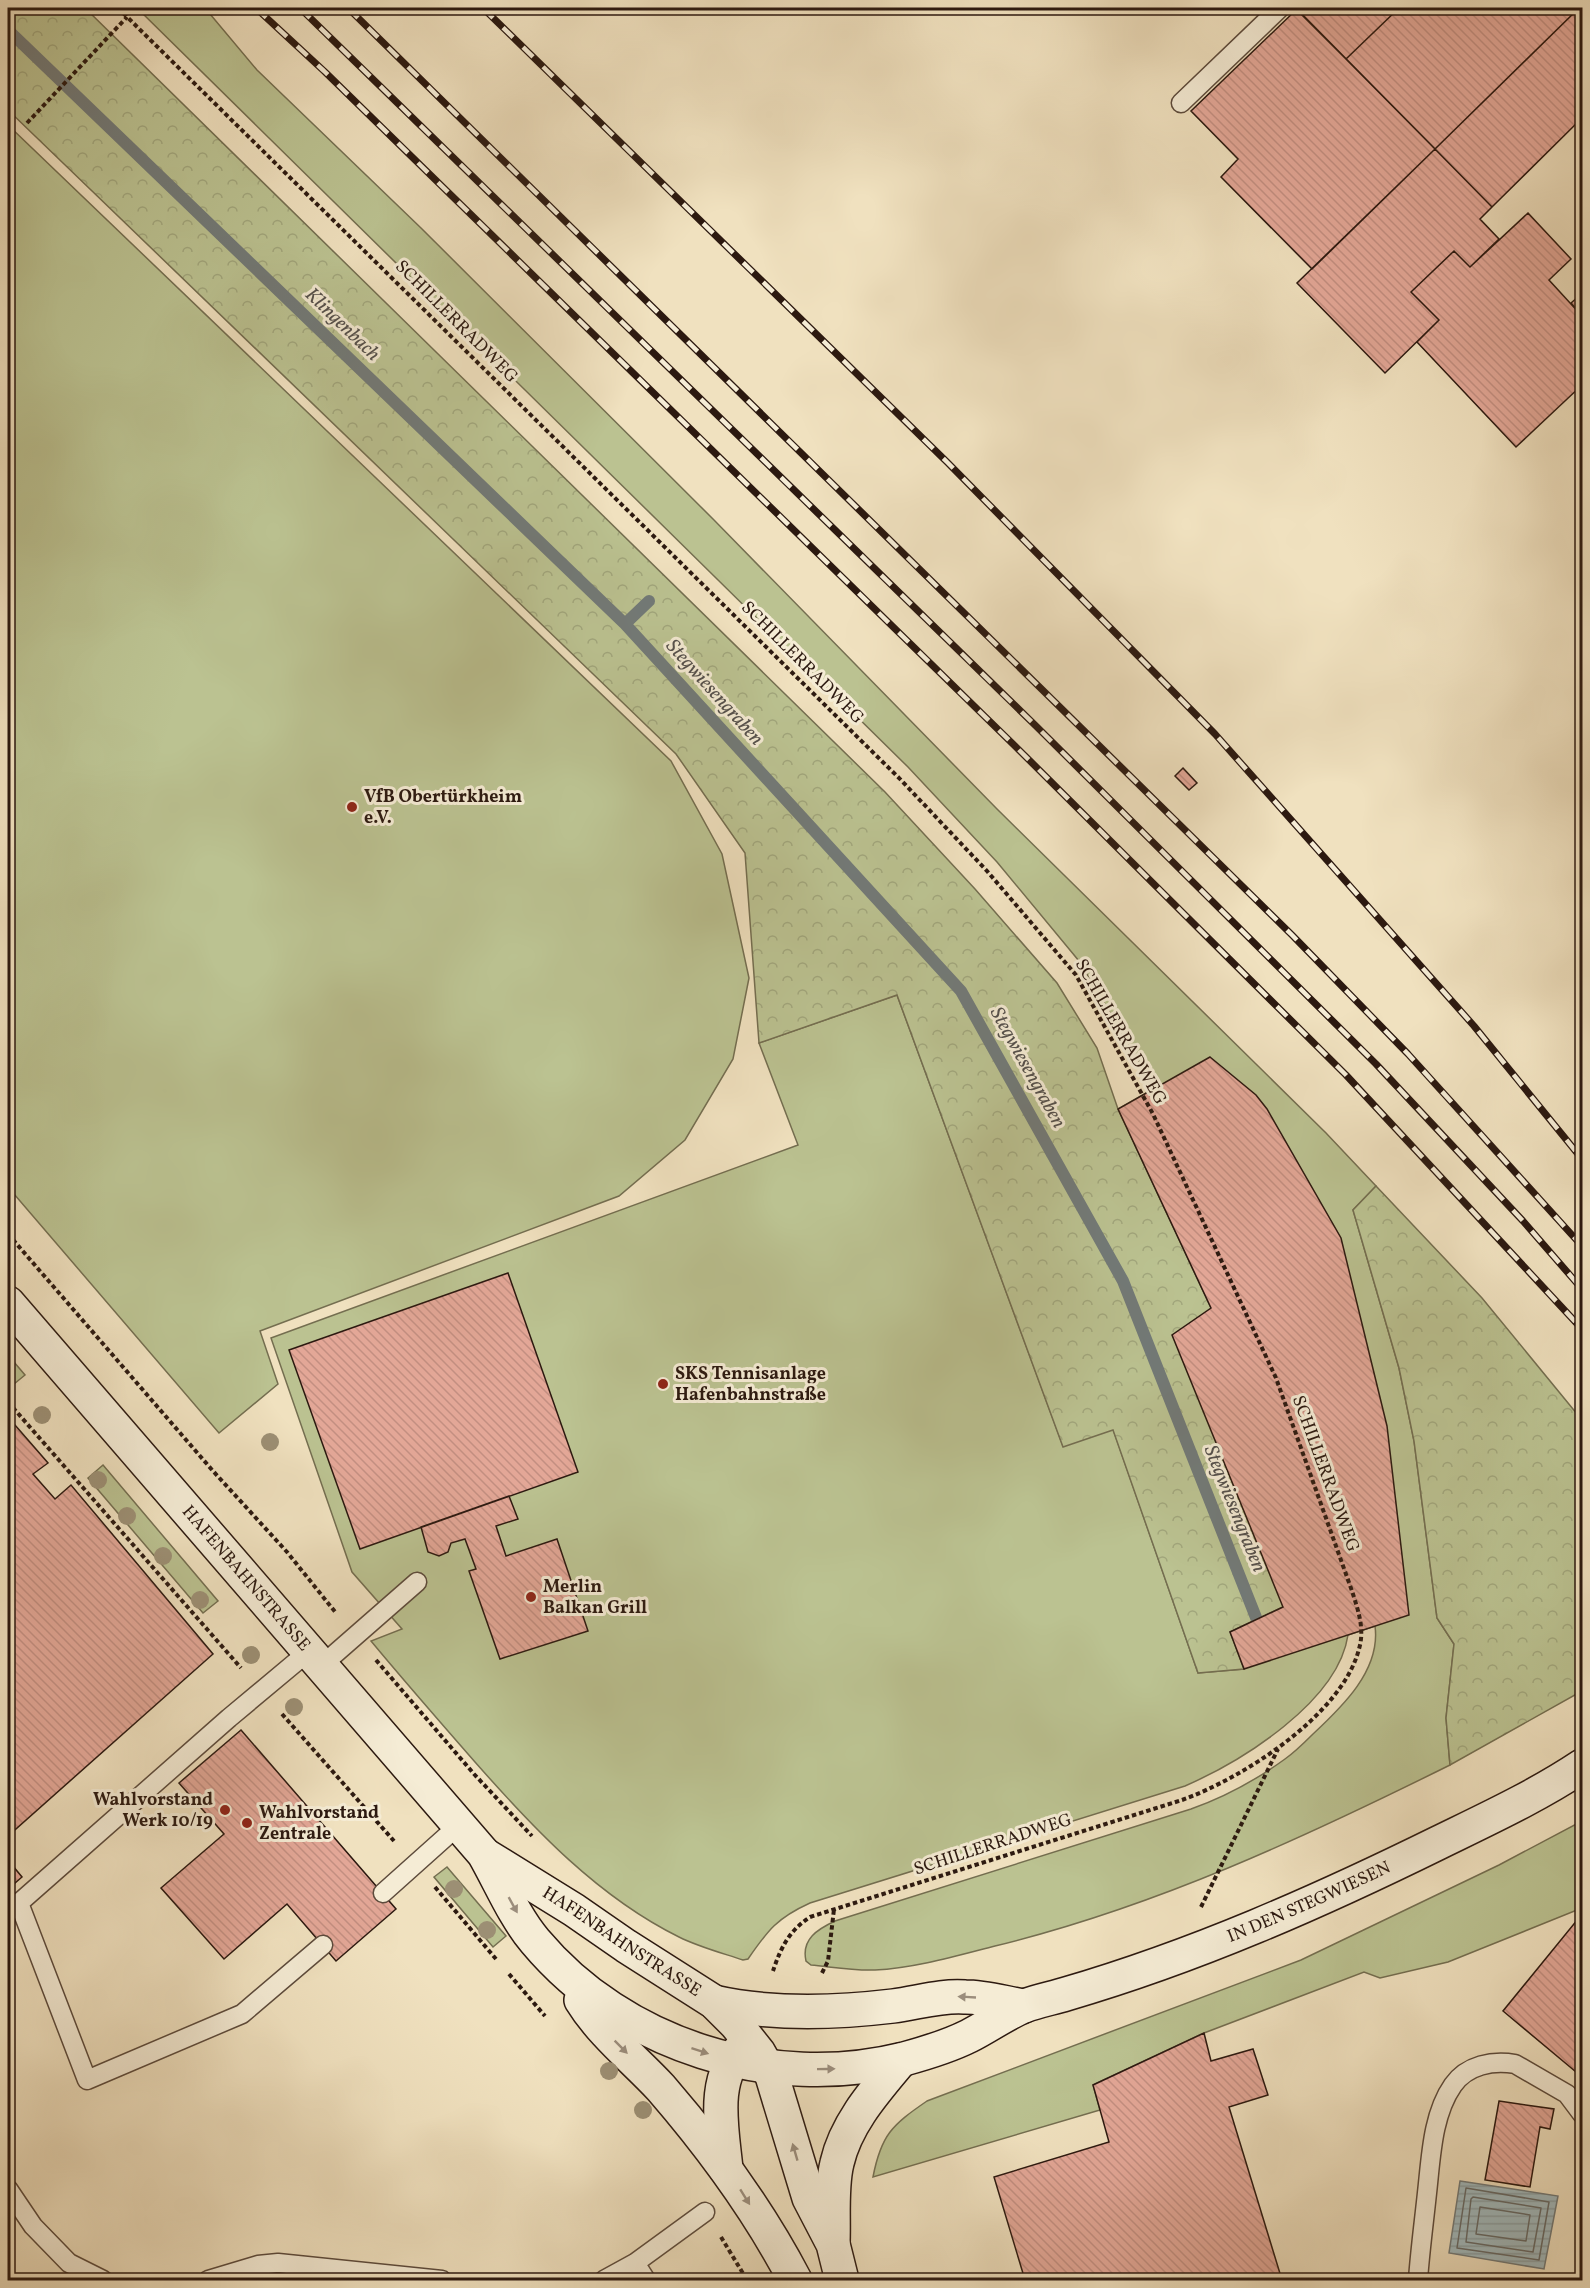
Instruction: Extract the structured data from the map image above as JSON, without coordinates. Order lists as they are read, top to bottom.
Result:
{
  "streets": {
    "main road": ["HAFENBAHNSTRASSE", "IN DEN STEGWIESEN"],
    "path": ["SCHILLERRADWEG"]
  },
  "crossings": [
    ["HAFENBAHNSTRASSE", "IN DEN STEGWIESEN"]
  ],
  "water": ["Klingenbach", "Stegwiesengraben"],
  "places": [
    "VfB Obertürkheim e.V.",
    "SKS Tennisanlage Hafenbahnstraße",
    "Merlin Balkan Grill",
    "Wahlvorstand Werk 10/19",
    "Wahlvorstand Zentrale"
  ]
}
